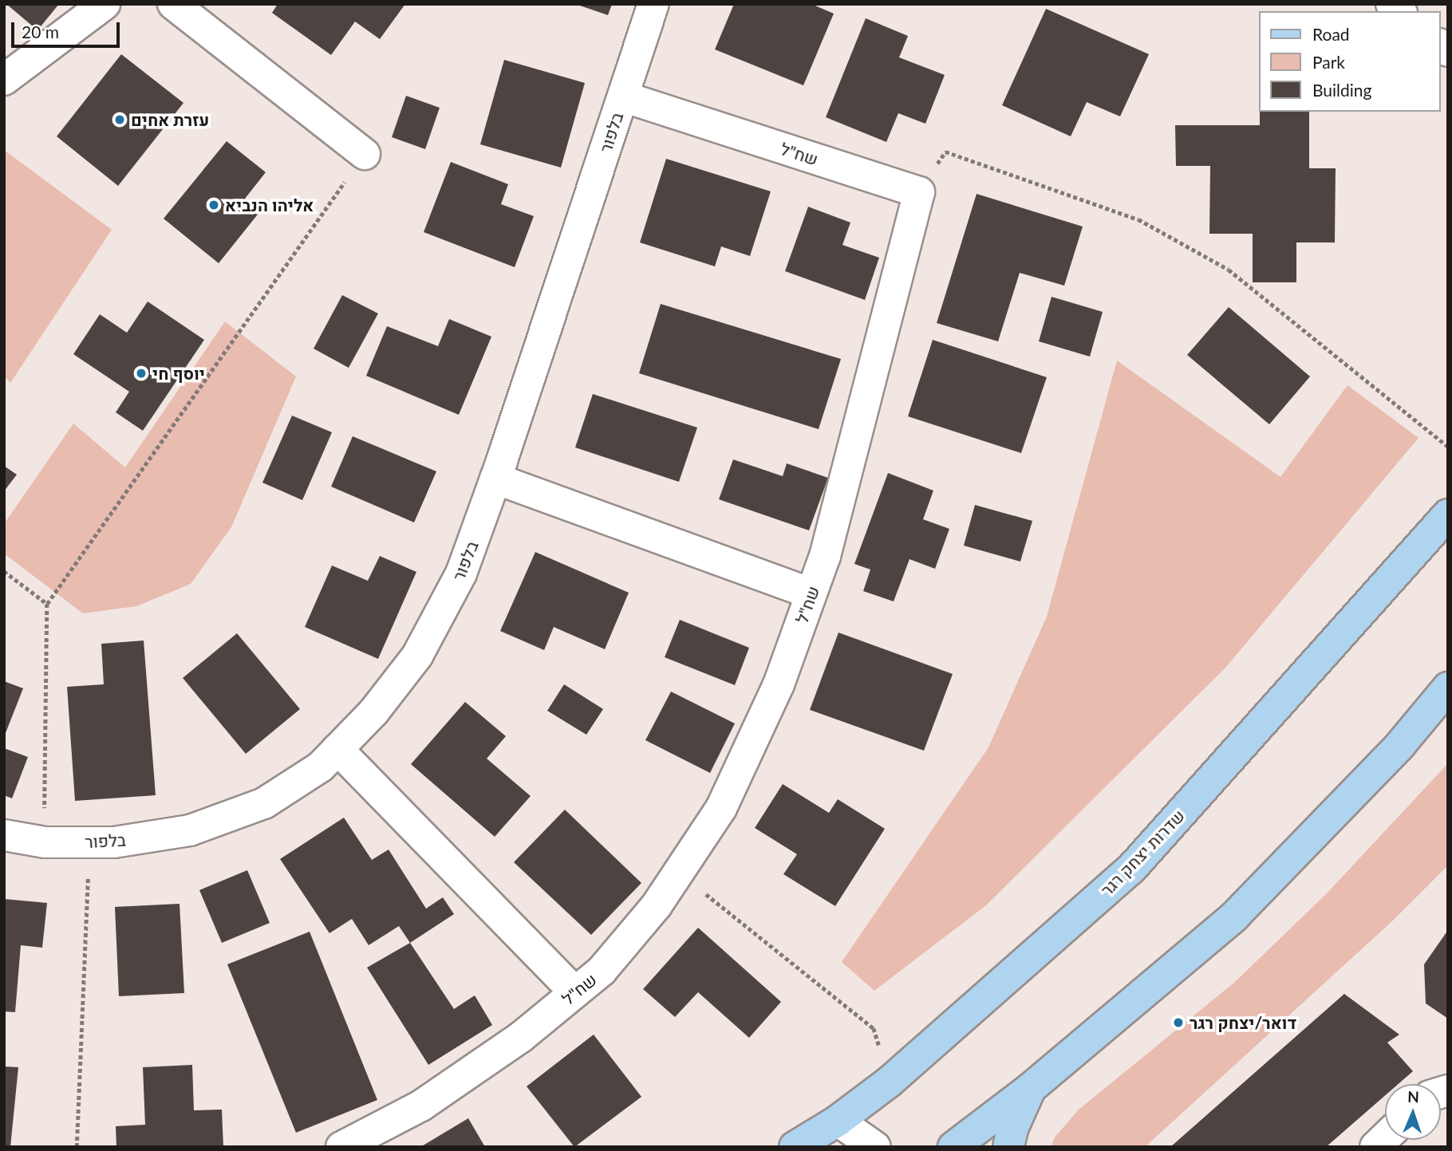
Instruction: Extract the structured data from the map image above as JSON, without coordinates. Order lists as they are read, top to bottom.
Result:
{
  "streets": {
    "main road": ["שדרות יצחק רגר"],
    "street": ["בלפור", "שח\"ל"]
  },
  "crossings": [
    ["בלפור", "שח\"ל"]
  ],
  "places": [
    "עזרת אחים",
    "אליהו הנביא",
    "יוסף חי",
    "דואר/יצחק רגר"
  ],
  "legend": ["Road", "Park", "Building"],
  "scale_bar": "20 m",
  "north": "top"
}
